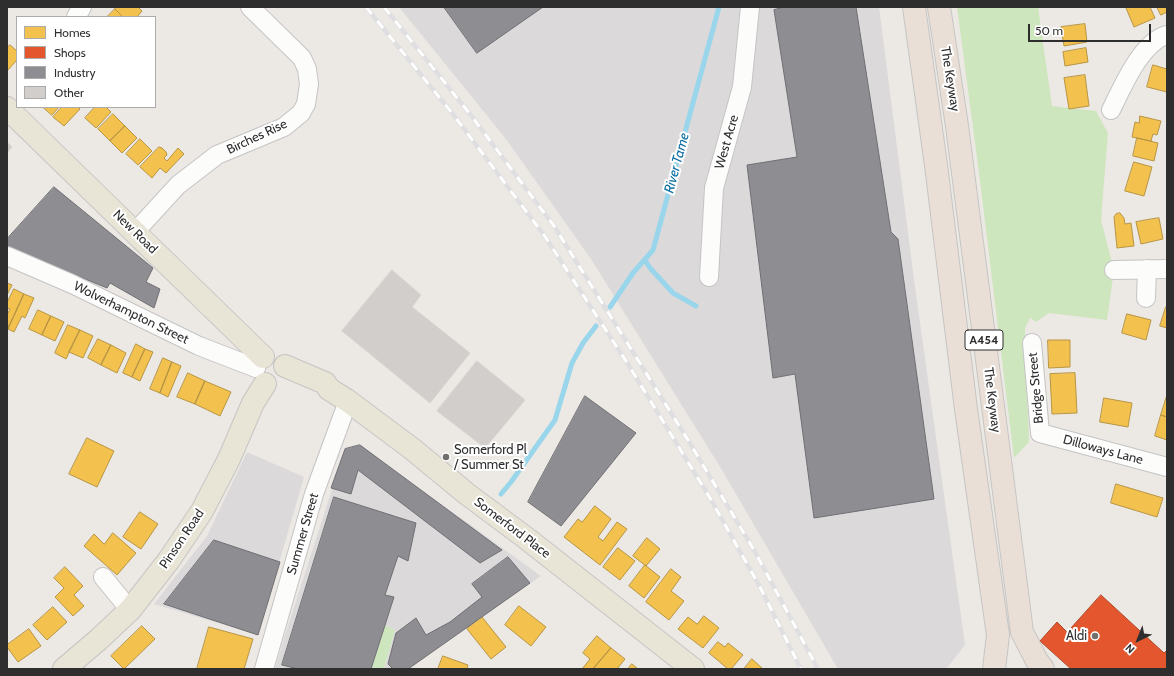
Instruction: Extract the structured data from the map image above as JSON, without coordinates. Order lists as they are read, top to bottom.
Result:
{
  "streets": {
    "highway": ["The Keyway", "A454"],
    "main road": ["New Road", "Somerford Place", "Pinson Road"],
    "street": [
      "Birches Rise",
      "West Acre",
      "Wolverhampton Street",
      "Bridge Street",
      "Dilloways Lane",
      "Summer Street"
    ]
  },
  "crossings": [
    ["Birches Rise", "New Road"],
    ["New Road", "Wolverhampton Street"],
    ["New Road", "Somerford Place"],
    ["New Road", "Pinson Road"],
    ["Wolverhampton Street", "Somerford Place"],
    ["Wolverhampton Street", "Pinson Road"],
    ["Bridge Street", "Dilloways Lane"],
    ["Somerford Place", "Summer Street"],
    ["Somerford Place", "Pinson Road"]
  ],
  "water": ["River Tame"],
  "places": ["Somerford Pl / Summer St", "Aldi"],
  "legend": [
    "Homes",
    "Shops",
    "Industry",
    "Other"
  ],
  "scale_bar": "50 m",
  "north": "bottom left"
}
